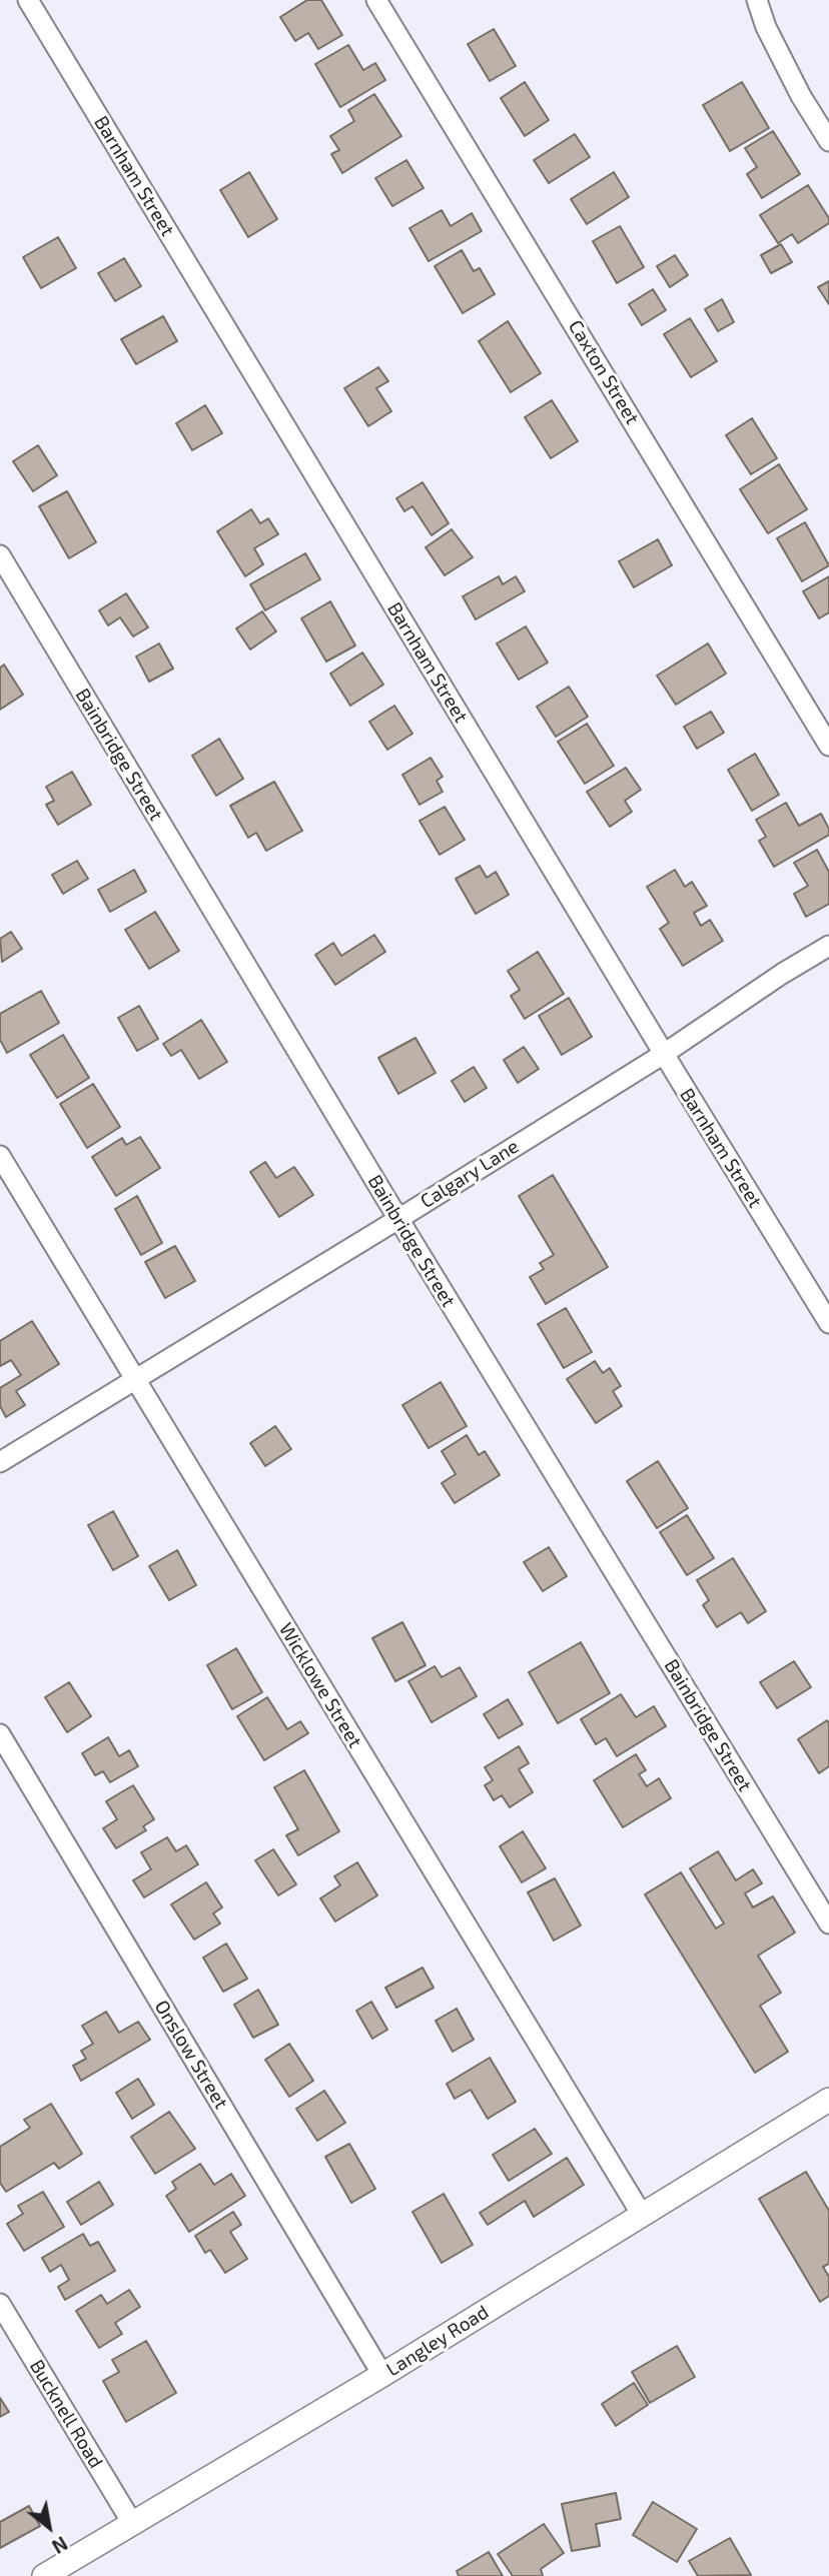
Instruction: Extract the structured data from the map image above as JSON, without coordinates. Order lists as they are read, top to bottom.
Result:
{
  "streets": {
    "street": [
      "Barnham Street",
      "Caxton Street",
      "Bainbridge Street",
      "Calgary Lane",
      "Wicklowe Street",
      "Onslow Street",
      "Langley Road",
      "Bucknell Road"
    ]
  },
  "crossings": [
    ["Barnham Street", "Calgary Lane"],
    ["Bainbridge Street", "Calgary Lane"],
    ["Calgary Lane", "Wicklowe Street"],
    ["Wicklowe Street", "Langley Road"],
    ["Onslow Street", "Langley Road"],
    ["Langley Road", "Bucknell Road"]
  ],
  "north": "bottom right"
}
